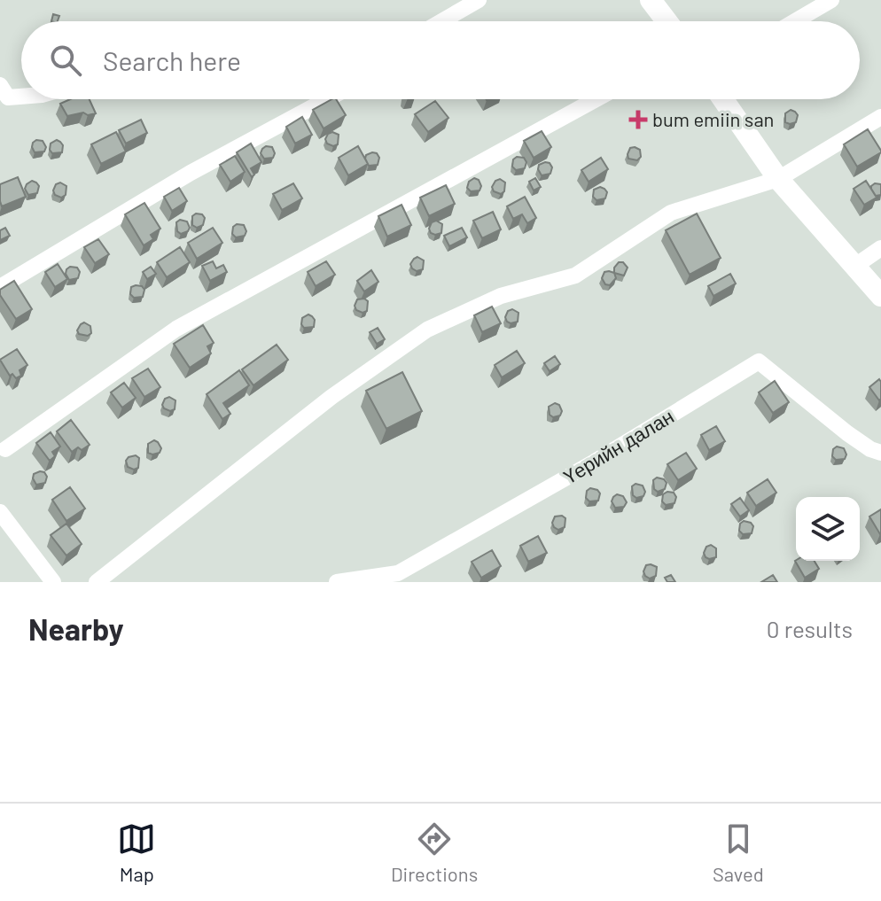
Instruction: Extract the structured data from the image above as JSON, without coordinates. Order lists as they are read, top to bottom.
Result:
{
  "streets": {
    "street": ["Үерийн далан"]
  },
  "places": {
    "health": ["bum emiin san"]
  },
  "page": {
    "search": "Search here",
    "heading": ["Nearby", "0 results"],
    "nav": ["Map", "Directions", "Saved"]
  }
}
